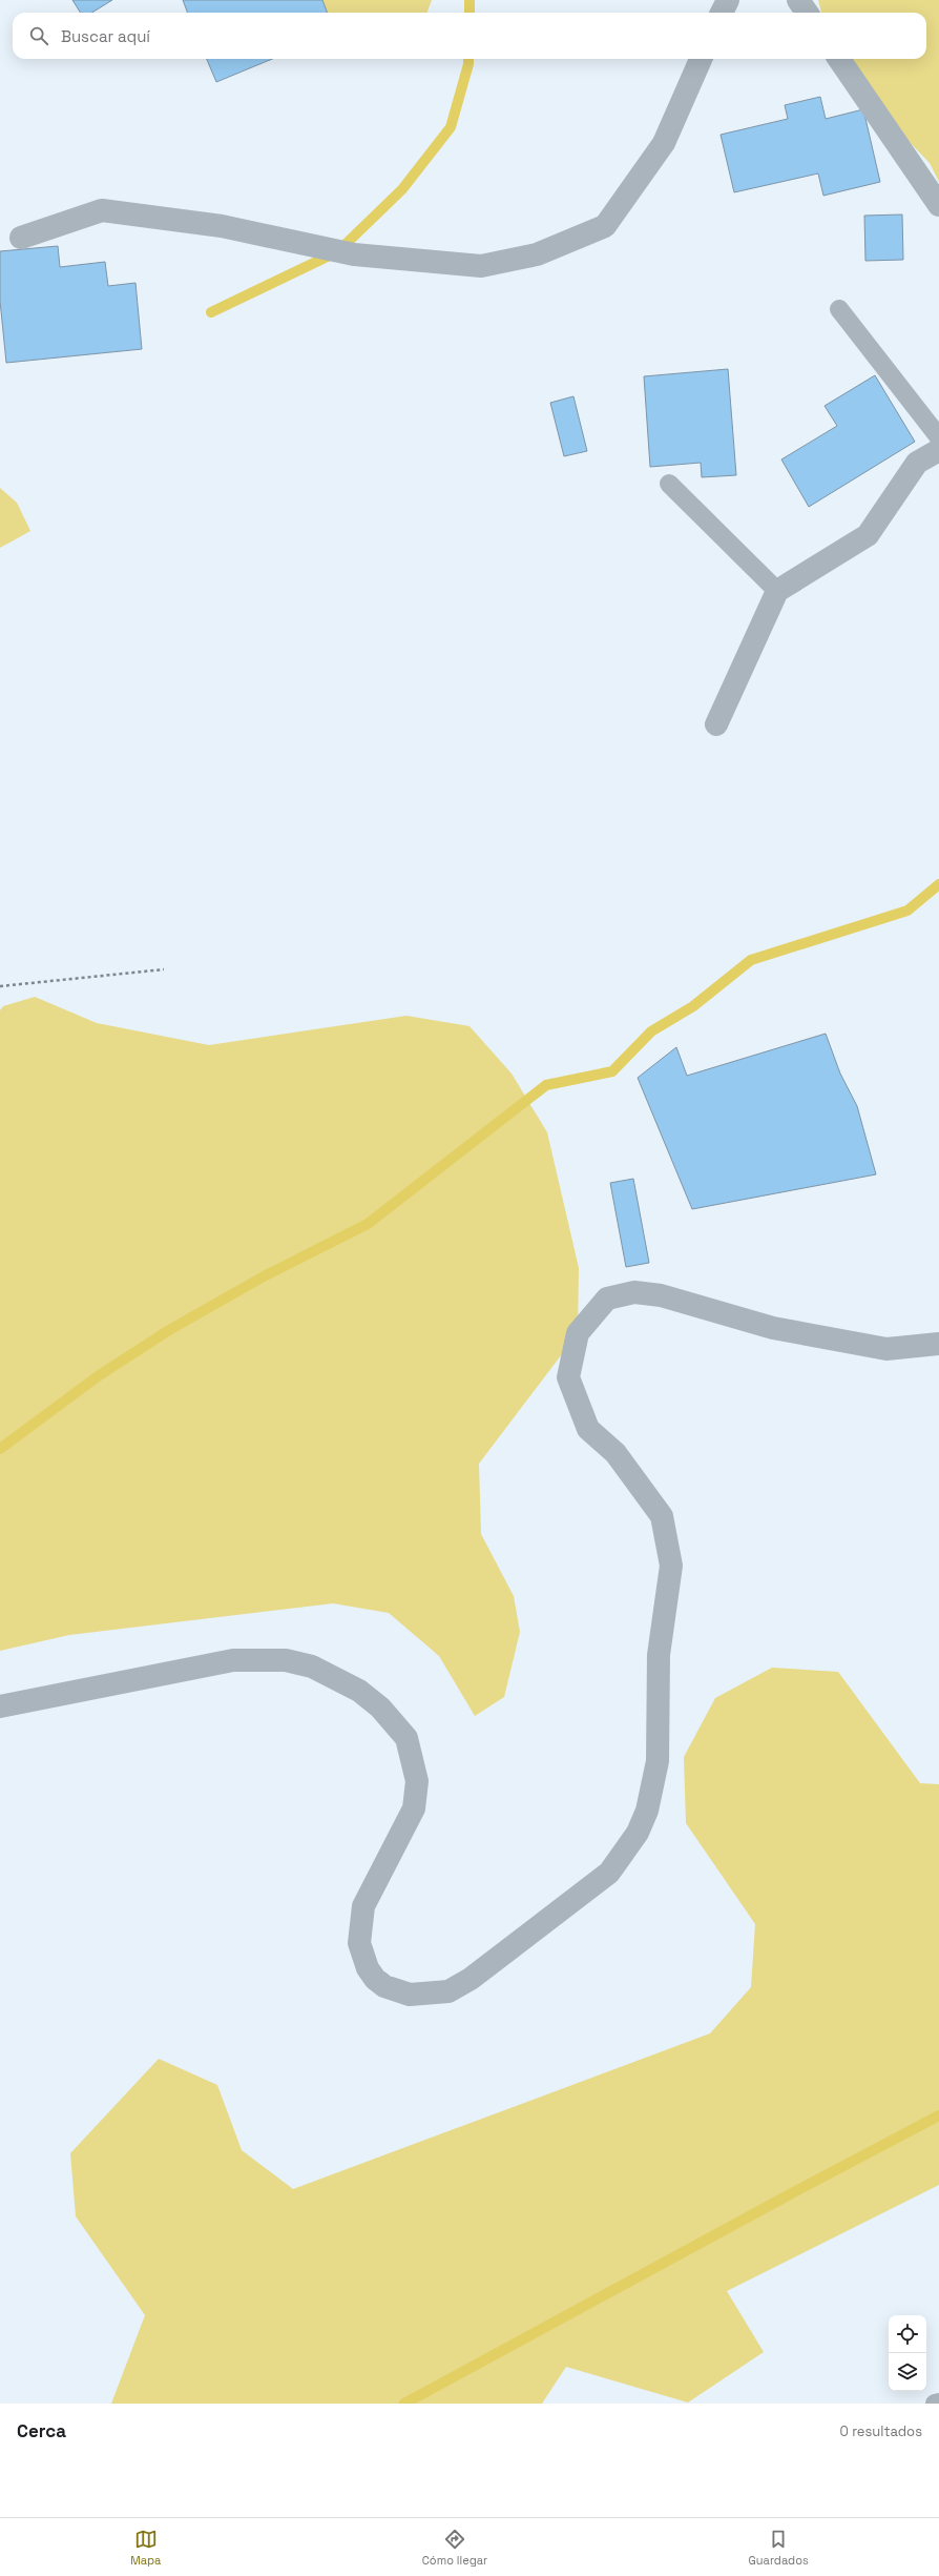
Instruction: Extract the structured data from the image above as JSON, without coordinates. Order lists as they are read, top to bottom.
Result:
{
  "page": {
    "search": "Buscar aquí",
    "heading": ["Cerca", "0 resultados"],
    "nav": ["Mapa", "Cómo llegar", "Guardados"]
  }
}
